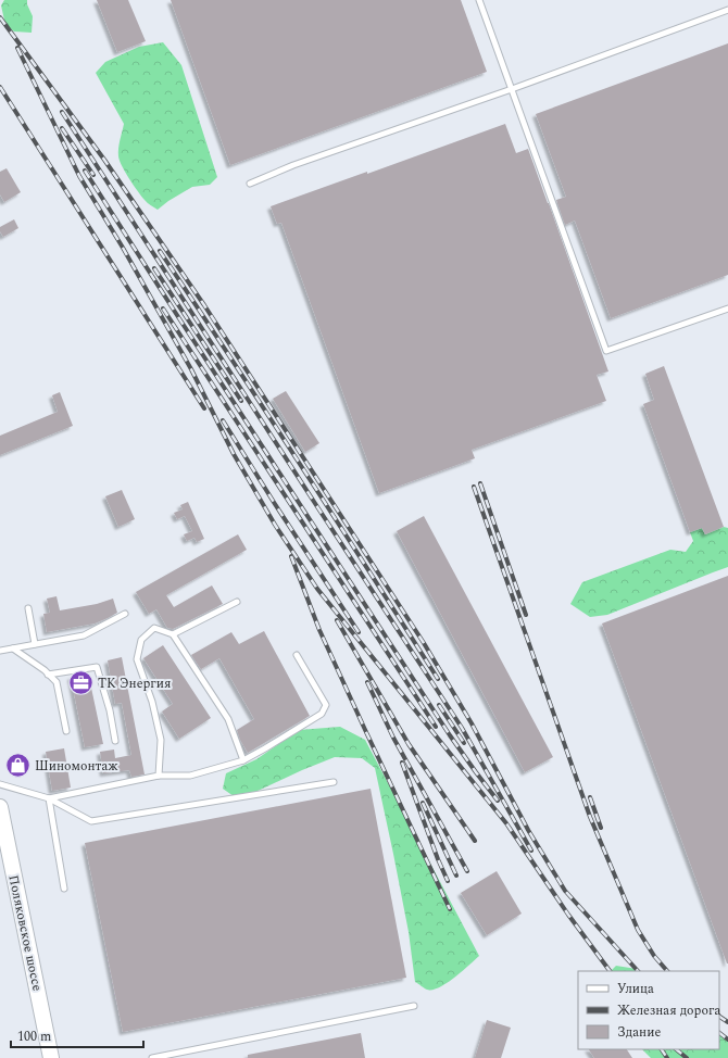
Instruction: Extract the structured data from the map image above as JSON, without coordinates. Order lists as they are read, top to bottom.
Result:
{
  "streets": {
    "main road": ["Поляковское шоссе"]
  },
  "places": {
    "office": ["ТК Энергия"],
    "shop": ["Шиномонтаж"]
  },
  "legend": ["Улица", "Железная дорога", "Здание"],
  "scale_bar": "100 m"
}
